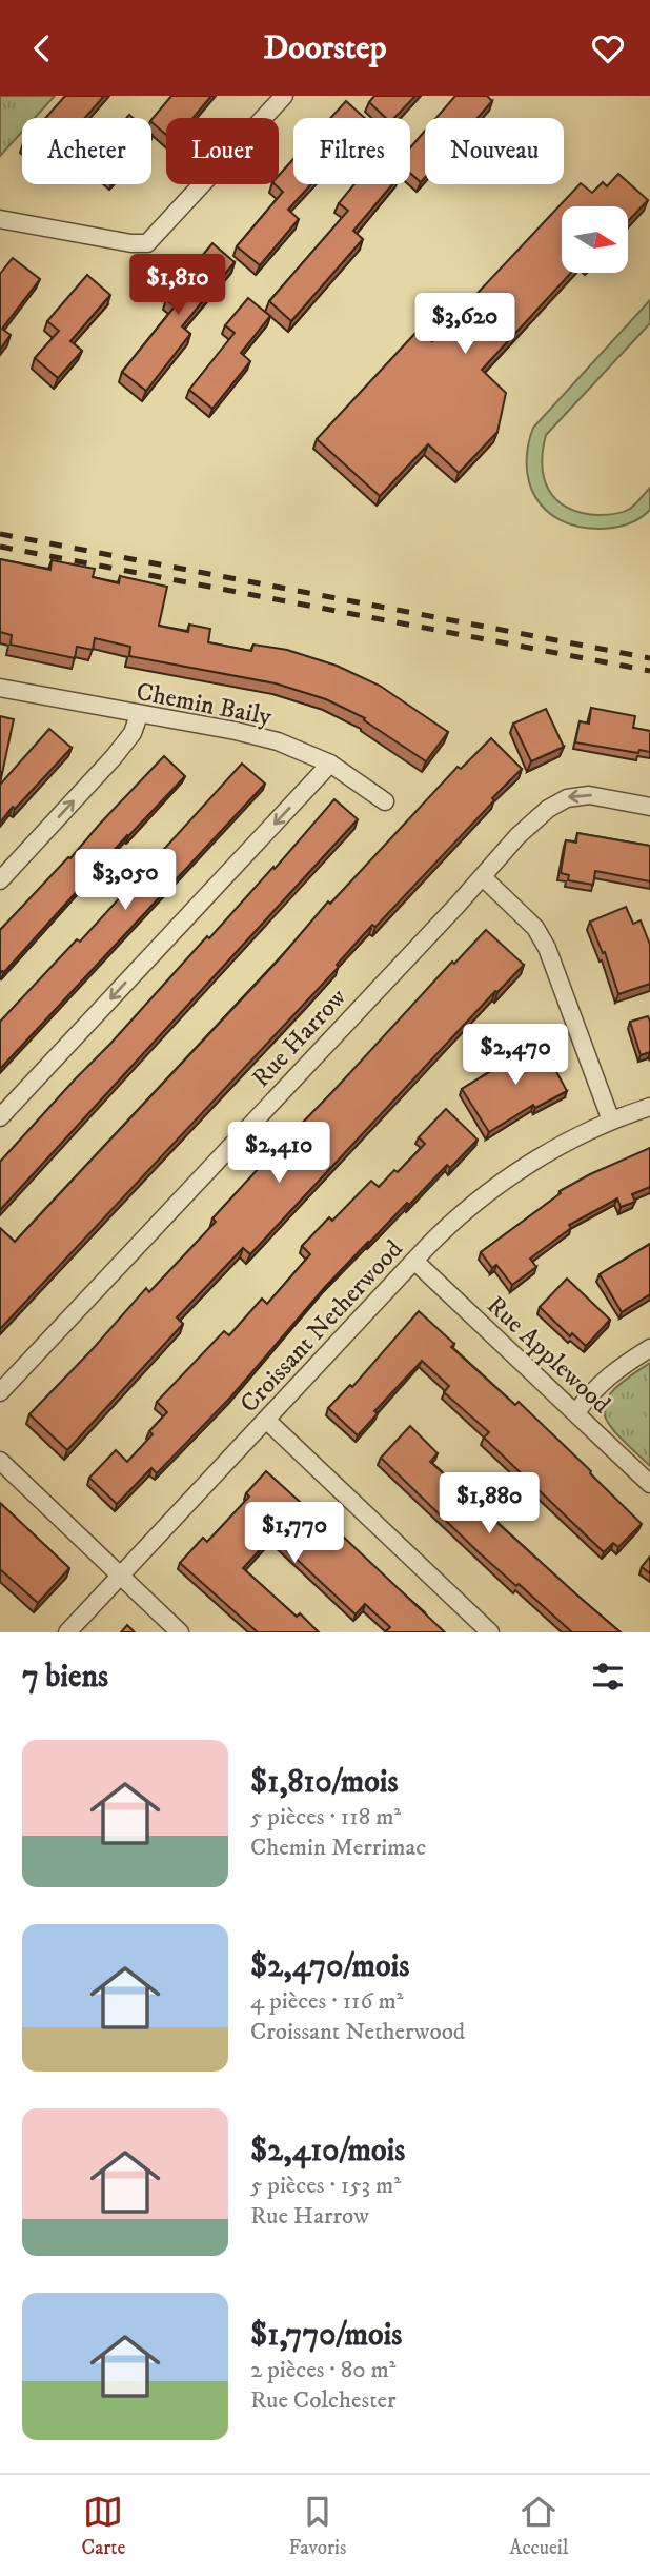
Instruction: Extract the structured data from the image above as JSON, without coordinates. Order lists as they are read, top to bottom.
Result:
{
  "streets": {
    "street": [
      "Chemin Baily",
      "Rue Harrow",
      "Croissant Netherwood",
      "Rue Applewood"
    ]
  },
  "crossings": [
    ["Croissant Netherwood", "Rue Applewood"]
  ],
  "north": "right",
  "page": {
    "header": "Doorstep",
    "chip": [
      "Acheter",
      "Louer",
      "Filtres",
      "Nouveau"
    ],
    "price": [
      "$1,810",
      "$3,620",
      "$3,050",
      "$2,470",
      "$2,410",
      "$1,880",
      "$1,770"
    ],
    "heading": "7 biens",
    "list": [
      {
        "name": "$1,810/mois",
        "note": "5 pièces · 118 m² · Chemin Merrimac"
      },
      {
        "name": "$2,470/mois",
        "note": "4 pièces · 116 m² · Croissant Netherwood"
      },
      {
        "name": "$2,410/mois",
        "note": "5 pièces · 153 m² · Rue Harrow"
      },
      {
        "name": "$1,770/mois",
        "note": "2 pièces · 80 m² · Rue Colchester"
      }
    ],
    "tabs": ["Carte", "Favoris", "Accueil"]
  }
}
